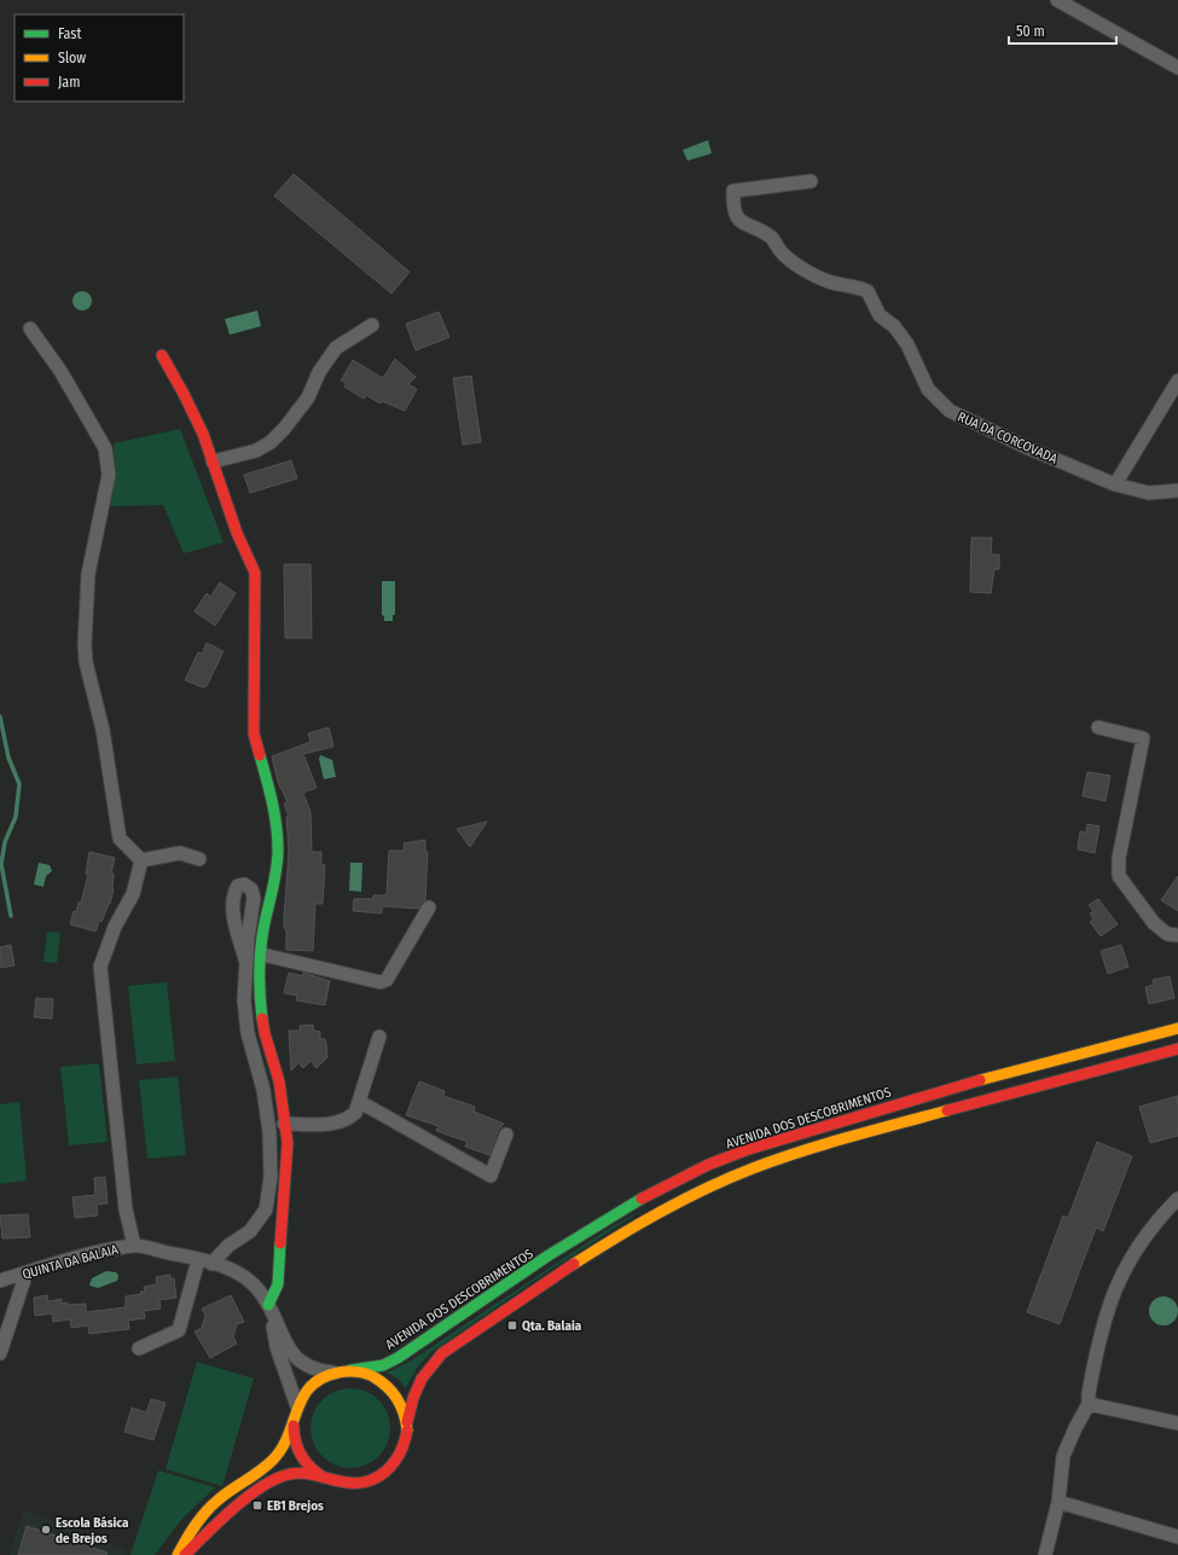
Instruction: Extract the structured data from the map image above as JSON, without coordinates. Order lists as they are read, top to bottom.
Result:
{
  "streets": {
    "street": ["RUA DA CORCOVADA", "AVENIDA DOS DESCOBRIMENTOS", "QUINTA DA BALAIA"]
  },
  "crossings": [
    ["AVENIDA DOS DESCOBRIMENTOS", "QUINTA DA BALAIA"]
  ],
  "places": {
    "transit": ["Qta. Balaia", "EB1 Brejos"],
    "other": ["Escola Básica de Brejos"]
  },
  "legend": ["Fast", "Slow", "Jam"],
  "scale_bar": "50 m"
}
